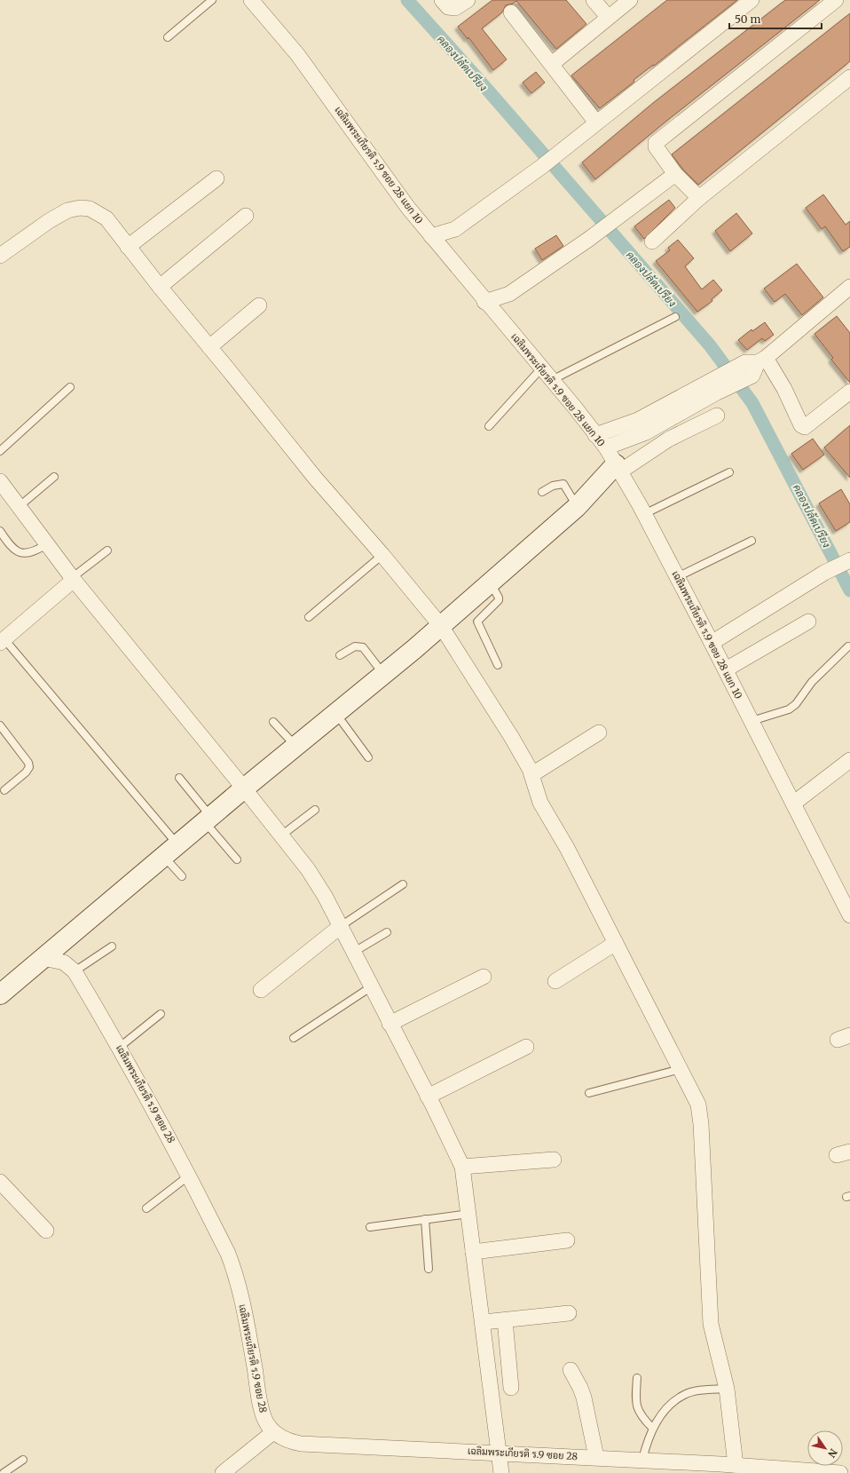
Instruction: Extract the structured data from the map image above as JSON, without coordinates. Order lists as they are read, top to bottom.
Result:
{
  "streets": {
    "street": ["เฉลิมพระเกียรติ ร.9 ซอย 28 แยก 10", "เฉลิมพระเกียรติ ร.9 ซอย 28"]
  },
  "water": ["คลองปลัดเปรียง"],
  "scale_bar": "50 m",
  "north": "bottom right"
}
